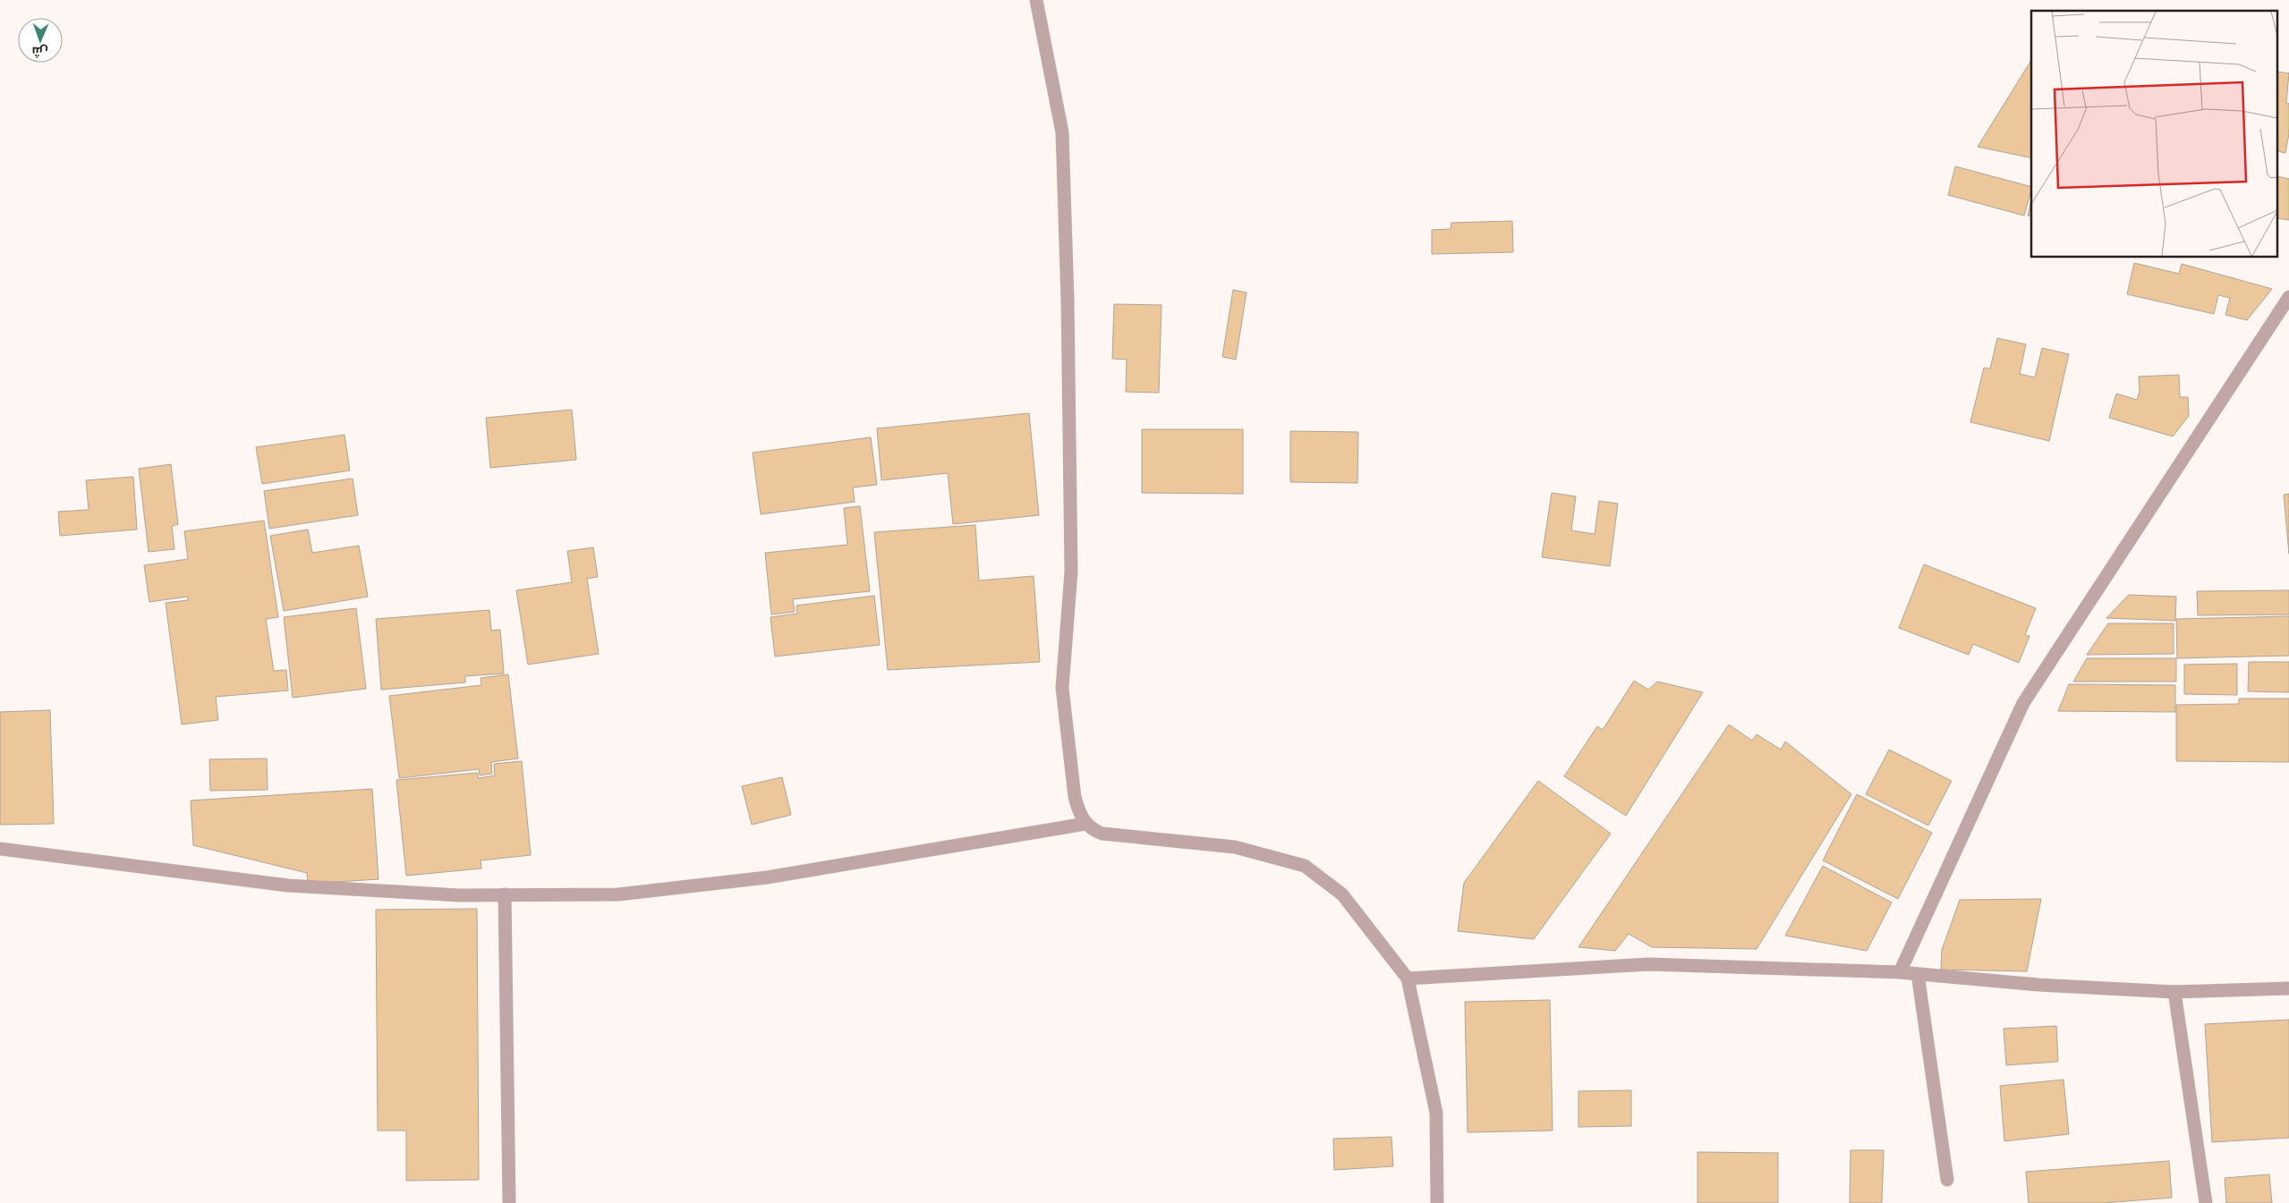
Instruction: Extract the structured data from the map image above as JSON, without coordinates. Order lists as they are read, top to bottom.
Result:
{
  "north": "bottom"
}
